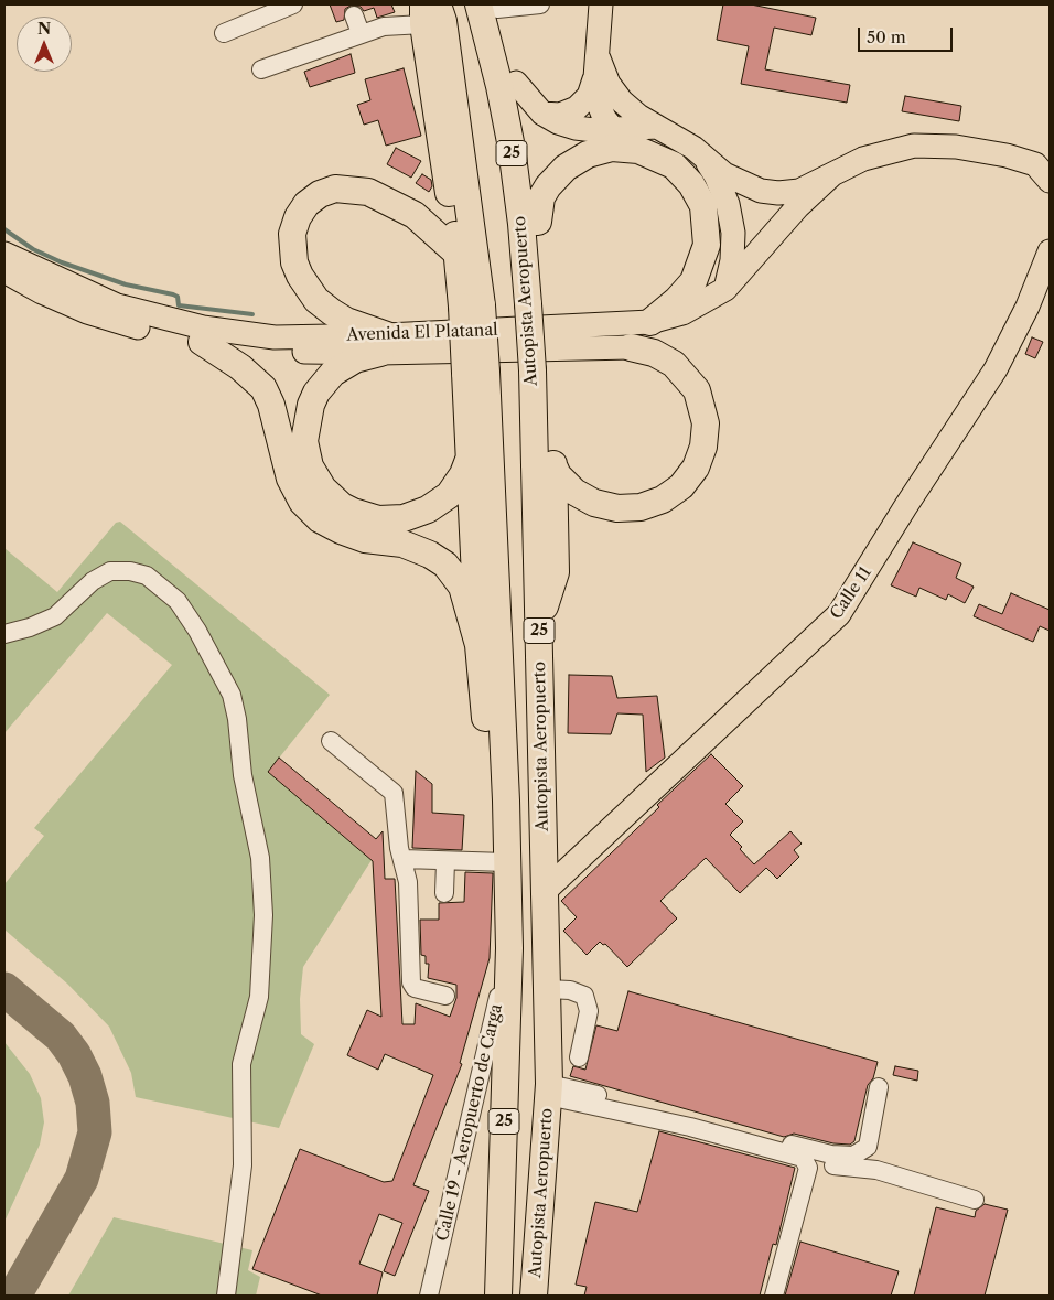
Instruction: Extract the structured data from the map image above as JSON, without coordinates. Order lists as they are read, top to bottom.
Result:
{
  "streets": {
    "highway": ["25", "Autopista Aeropuerto"],
    "main road": ["Avenida El Platanal", "Calle 11"],
    "street": ["Calle 19 - Aeropuerto de Carga"]
  },
  "crossings": [
    ["25", "Calle 19 - Aeropuerto de Carga"],
    ["Autopista Aeropuerto", "Calle 11"]
  ],
  "scale_bar": "50 m",
  "north": "top"
}
